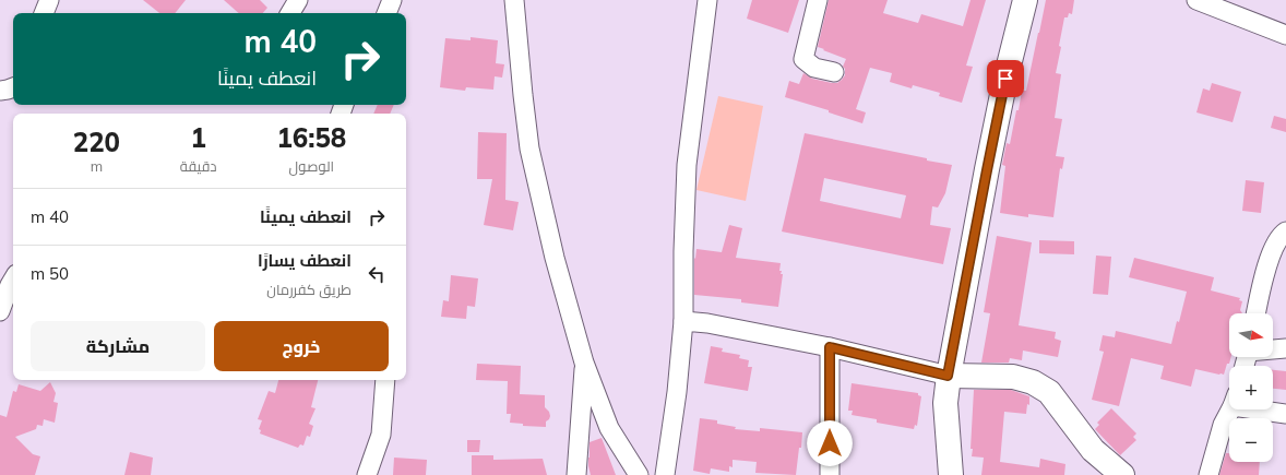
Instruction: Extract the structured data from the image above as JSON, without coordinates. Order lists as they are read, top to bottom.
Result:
{
  "north": "right",
  "page": {
    "turn": ["40 m", "انعطف يمينًا"],
    "eta": [
      "16:58",
      "الوصول",
      "1",
      "دقيقة",
      "220",
      "m"
    ],
    "list": [
      {
        "name": "انعطف يمينًا",
        "value": "40 m"
      },
      {
        "name": "انعطف يسارًا",
        "note": "طريق كفررمان",
        "value": "50 m"
      }
    ],
    "buttons": ["خروج", "مشاركة"],
    "map_buttons": ["+", "−"]
  }
}
